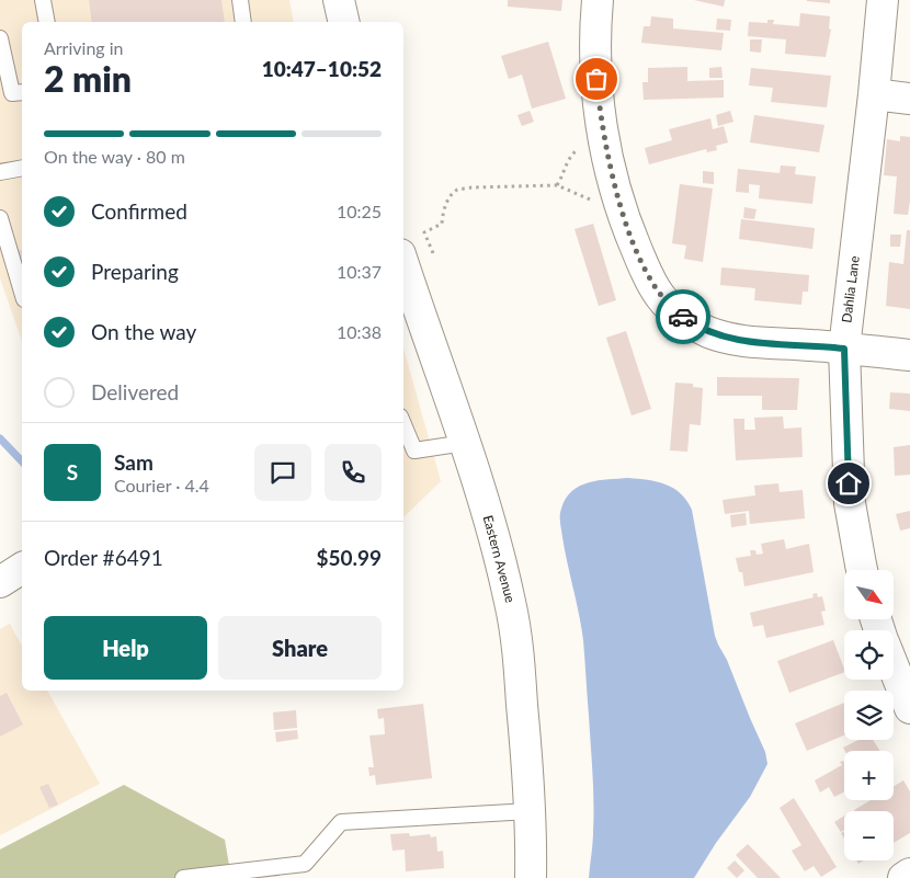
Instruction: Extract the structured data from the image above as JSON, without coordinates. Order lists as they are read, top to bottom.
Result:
{
  "streets": {
    "street": ["Dahlia Lane", "Eastern Avenue"]
  },
  "north": "bottom right",
  "page": {
    "heading": ["2 min", "Arriving in", "10:47–10:52"],
    "panel": [
      "Sam",
      "Courier · 4.4",
      "Order #6491",
      "$50.99"
    ],
    "bar": "On the way · 80 m",
    "list": [
      ["Confirmed", "10:25"],
      ["Preparing", "10:37"],
      ["On the way", "10:38"],
      "Delivered"
    ],
    "round": "S",
    "map_buttons": ["+", "−"],
    "buttons": ["Help", "Share"]
  }
}
